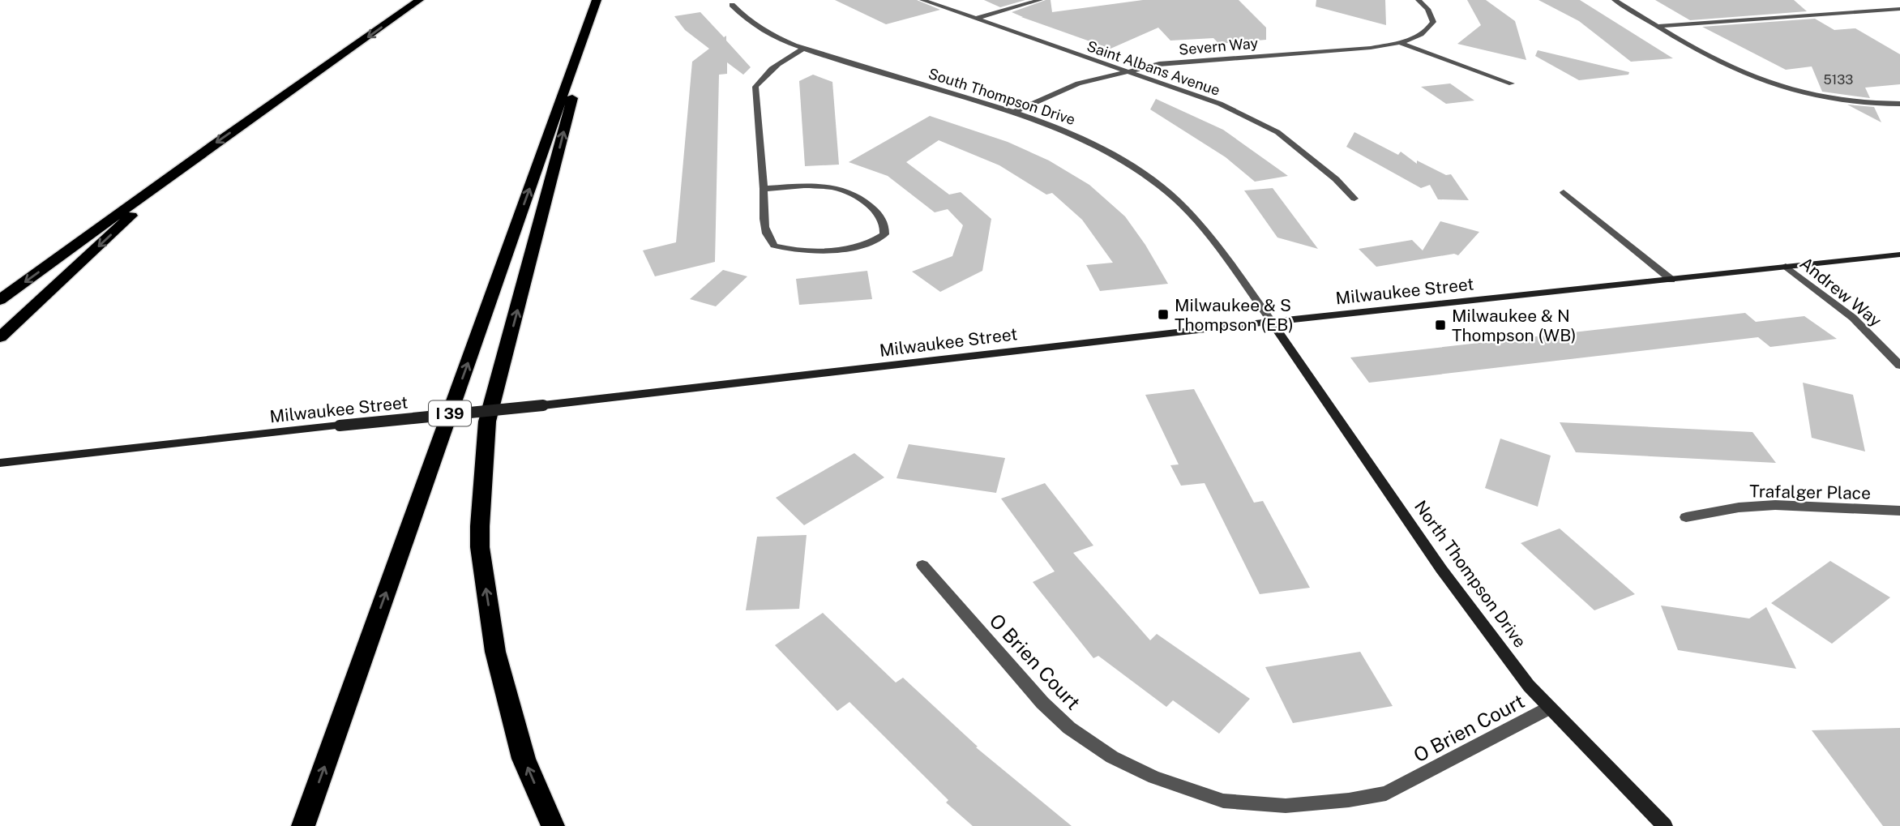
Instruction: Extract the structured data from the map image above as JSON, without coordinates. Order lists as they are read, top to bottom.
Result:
{
  "streets": {
    "highway": ["I 39"],
    "street": [
      "Severn Way",
      "Saint Albans Avenue",
      "South Thompson Drive",
      "Milwaukee Street",
      "Andrew Way",
      "Trafalger Place",
      "North Thompson Drive",
      "O Brien Court"
    ]
  },
  "crossings": [
    ["Severn Way", "Saint Albans Avenue"],
    ["Severn Way", "South Thompson Drive"],
    ["South Thompson Drive", "Milwaukee Street"],
    ["South Thompson Drive", "North Thompson Drive"],
    ["Milwaukee Street", "Andrew Way"],
    ["Milwaukee Street", "North Thompson Drive"],
    ["North Thompson Drive", "O Brien Court"]
  ],
  "places": {
    "transit": ["Milwaukee & S Thompson (EB)", "Milwaukee & N Thompson (WB)"]
  },
  "house_numbers": ["5133"]
}
